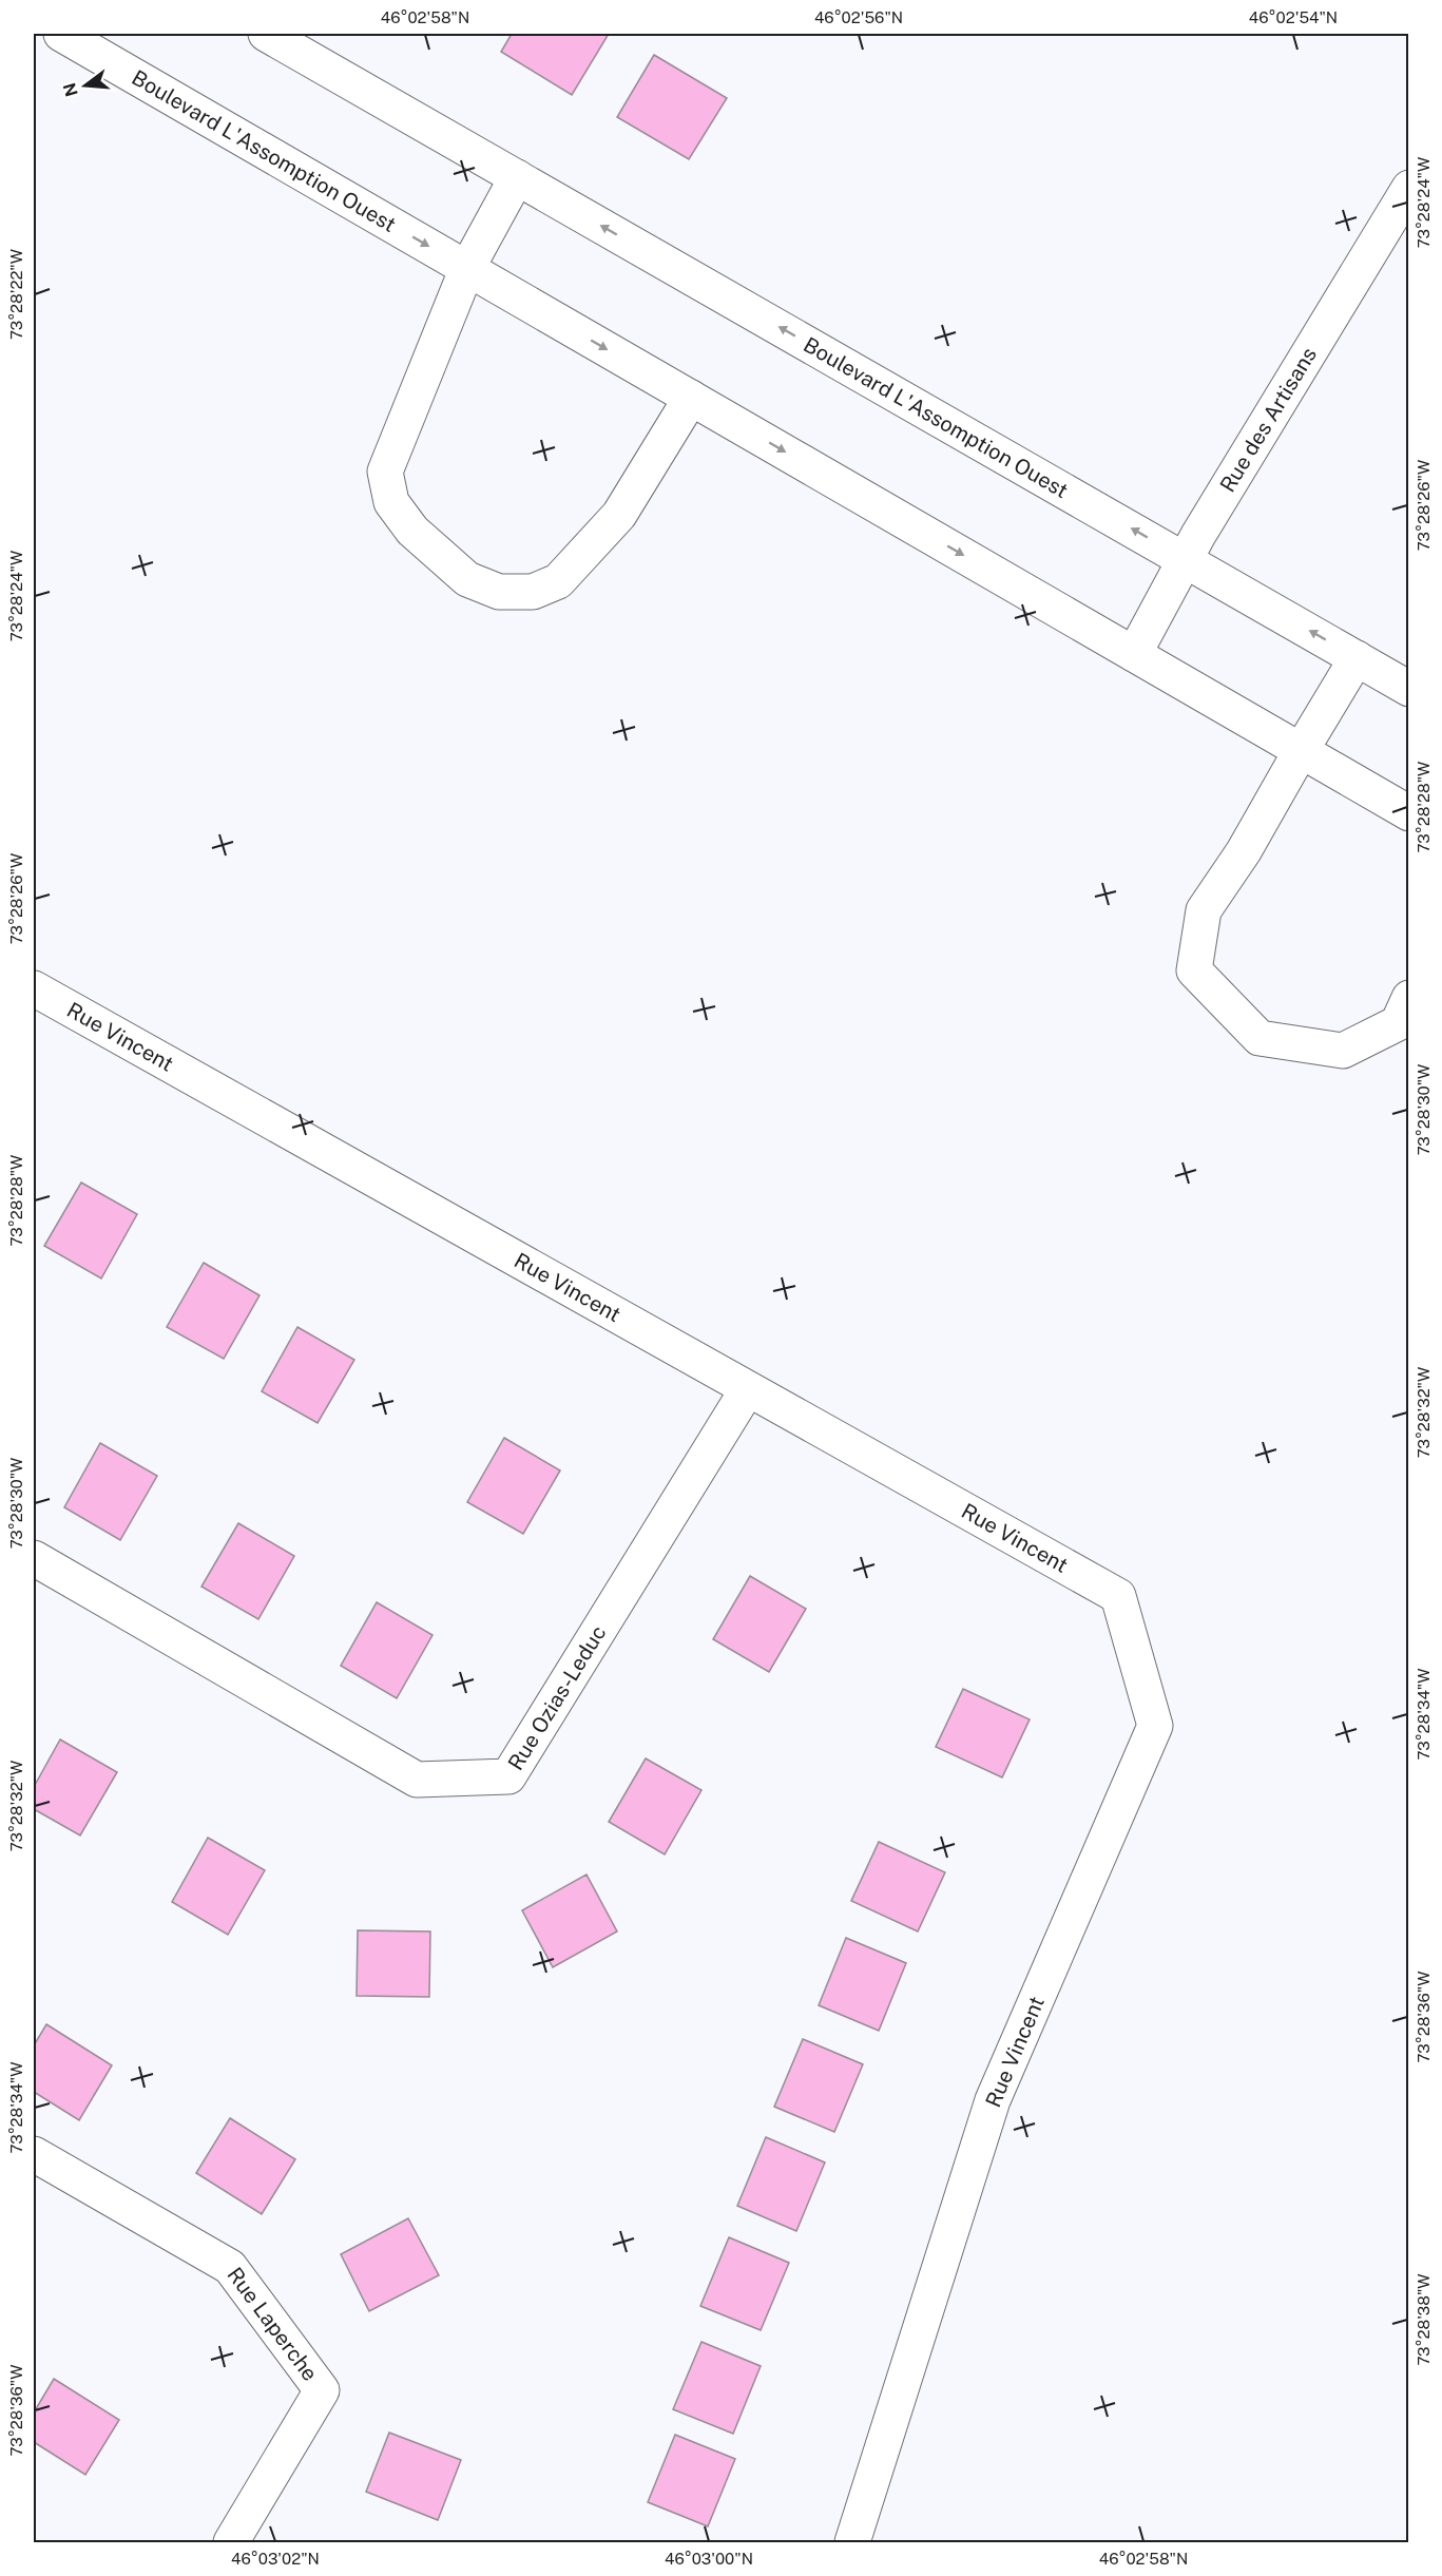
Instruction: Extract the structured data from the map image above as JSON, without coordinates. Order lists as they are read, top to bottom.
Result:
{
  "streets": {
    "street": [
      "Boulevard L'Assomption Ouest",
      "Rue des Artisans",
      "Rue Vincent",
      "Rue Ozias-Leduc",
      "Rue Laperche"
    ]
  },
  "crossings": [
    ["Boulevard L'Assomption Ouest", "Rue des Artisans"],
    ["Rue Vincent", "Rue Ozias-Leduc"]
  ],
  "north": "left",
  "coordinates": [
    "46°02'58\"N",
    "46°02'56\"N",
    "46°02'54\"N",
    "73°28'24\"W",
    "73°28'22\"W",
    "73°28'26\"W",
    "73°28'28\"W",
    "73°28'30\"W",
    "73°28'32\"W",
    "73°28'34\"W",
    "73°28'36\"W",
    "73°28'38\"W",
    "46°03'02\"N",
    "46°03'00\"N"
  ]
}
